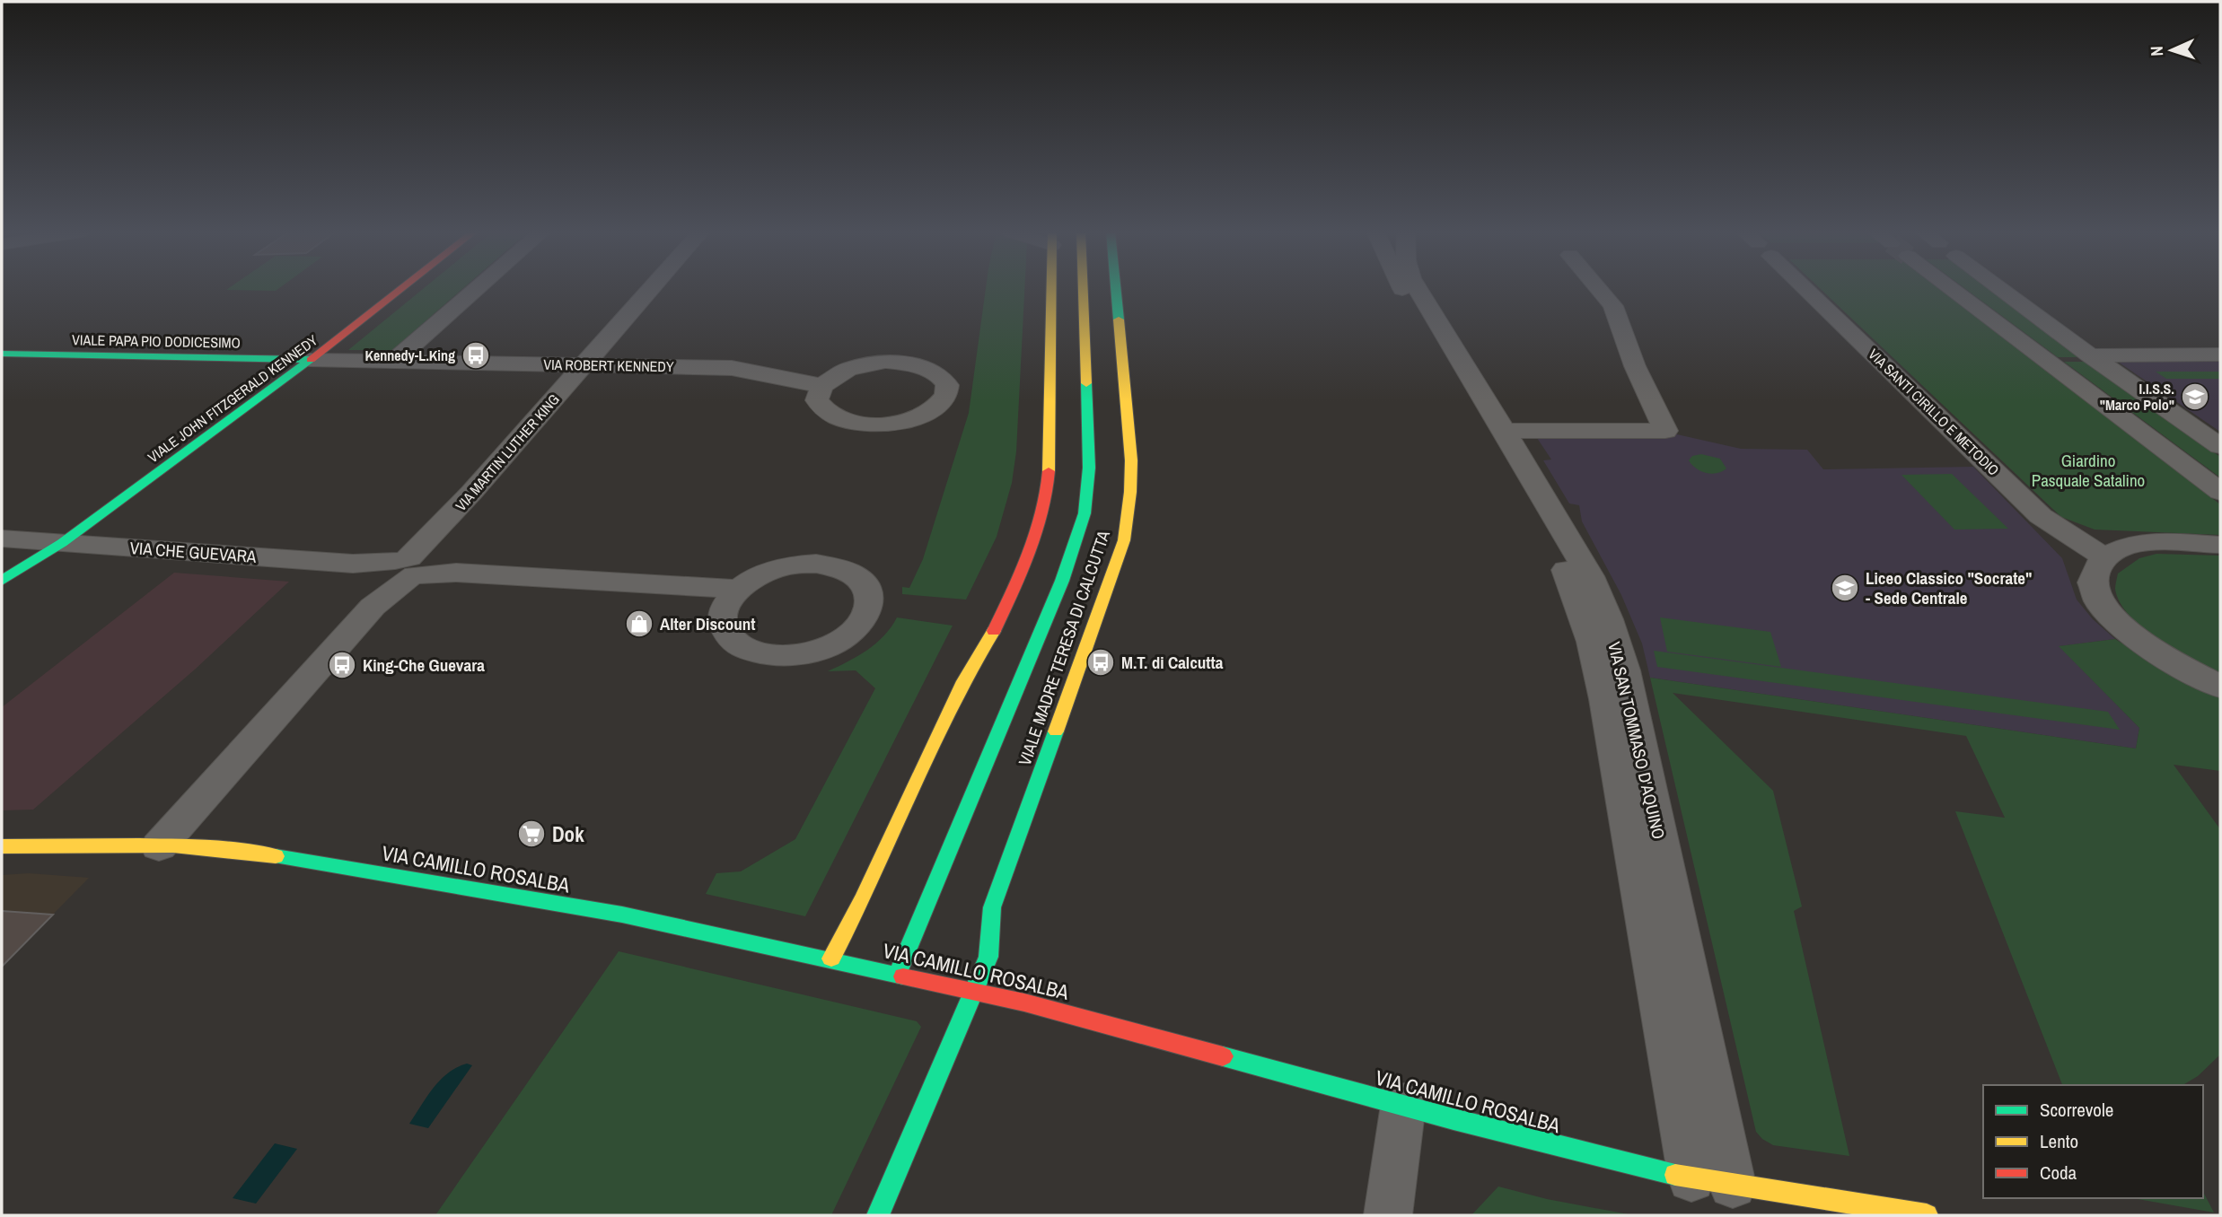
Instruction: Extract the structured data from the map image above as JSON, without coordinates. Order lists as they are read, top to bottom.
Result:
{
  "streets": {
    "main road": [
      "VIALE PAPA PIO DODICESIMO",
      "VIALE JOHN FITZGERALD KENNEDY",
      "VIALE MADRE TERESA DI CALCUTTA",
      "VIA CAMILLO ROSALBA"
    ],
    "street": [
      "VIA ROBERT KENNEDY",
      "VIA SANTI CIRILLO E METODIO",
      "VIA MARTIN LUTHER KING",
      "VIA CHE GUEVARA",
      "VIA SAN TOMMASO D'AQUINO"
    ]
  },
  "crossings": [
    ["VIALE PAPA PIO DODICESIMO", "VIALE JOHN FITZGERALD KENNEDY"],
    ["VIA ROBERT KENNEDY", "VIALE JOHN FITZGERALD KENNEDY"],
    ["VIA ROBERT KENNEDY", "VIA MARTIN LUTHER KING"],
    ["VIALE JOHN FITZGERALD KENNEDY", "VIA CHE GUEVARA"],
    ["VIA MARTIN LUTHER KING", "VIA CHE GUEVARA"],
    ["VIA MARTIN LUTHER KING", "VIA CAMILLO ROSALBA"],
    ["VIALE MADRE TERESA DI CALCUTTA", "VIA CAMILLO ROSALBA"],
    ["VIA SAN TOMMASO D'AQUINO", "VIA CAMILLO ROSALBA"]
  ],
  "parks": ["Giardino Pasquale Satalino"],
  "places": {
    "bus stop": ["Kennedy-L.King", "M.T. di Calcutta", "King-Che Guevara"],
    "school or university": ["I.I.S.S. \"Marco Polo\"", "Liceo Classico \"Socrate\" - Sede Centrale"],
    "shop": ["Alter Discount"],
    "supermarket": ["Dok"]
  },
  "legend": ["Scorrevole", "Lento", "Coda"],
  "north": "left"
}
